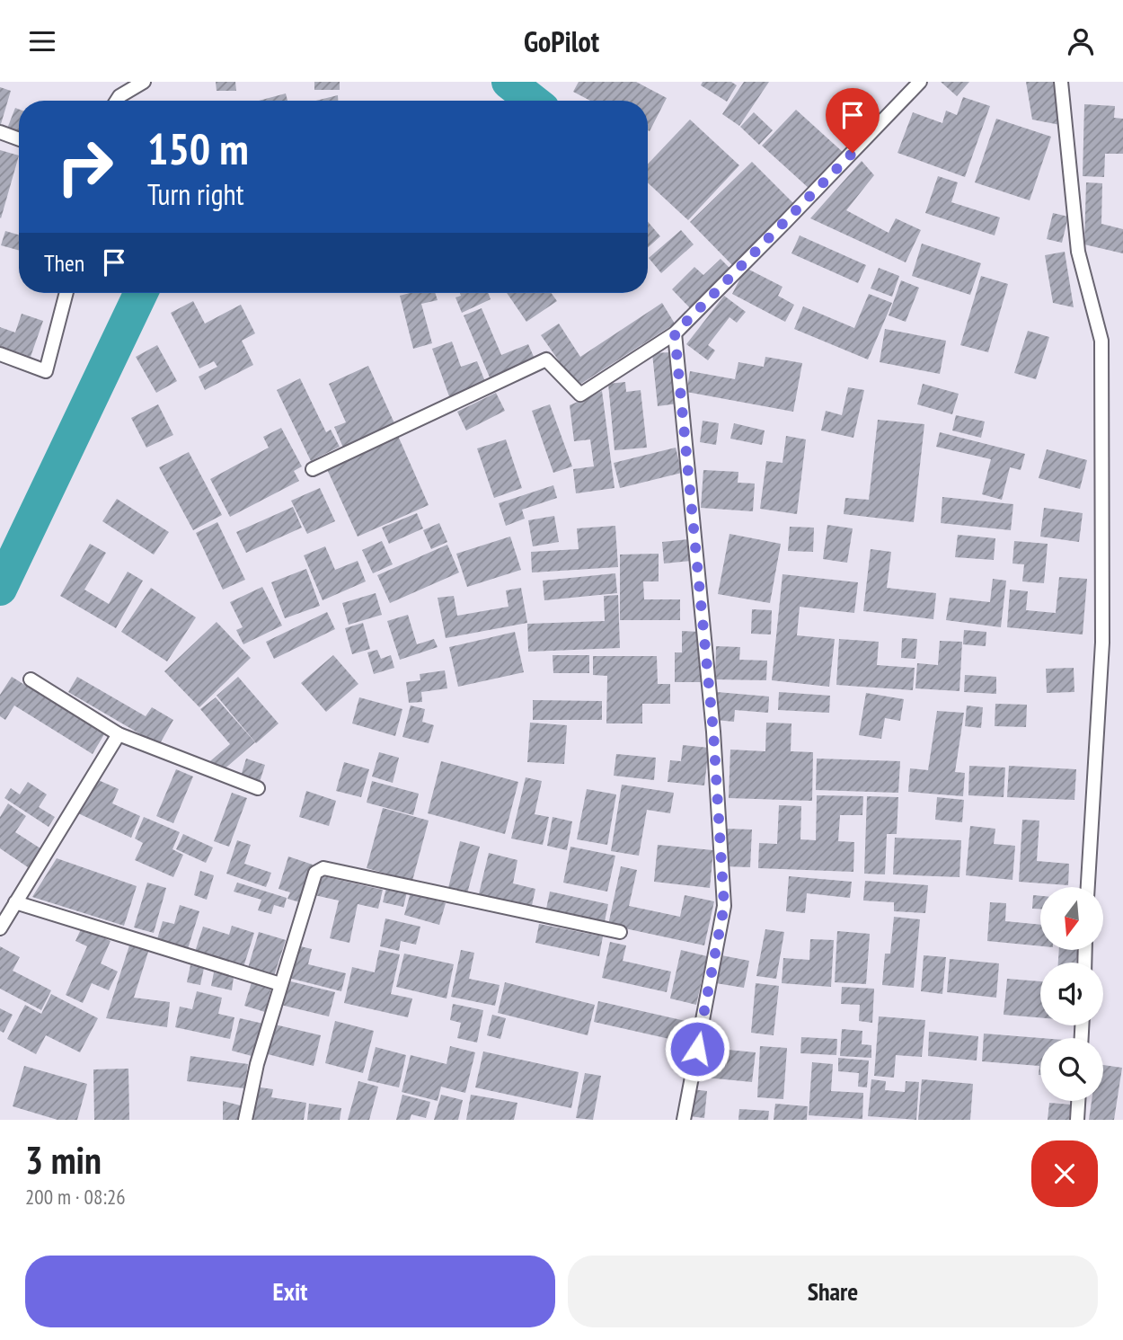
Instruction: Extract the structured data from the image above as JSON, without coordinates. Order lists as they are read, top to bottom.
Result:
{
  "north": "bottom",
  "page": {
    "header": "GoPilot",
    "turn": ["150 m", "Turn right"],
    "then": "Then",
    "heading": ["3 min", "200 m · 08:26"],
    "buttons": ["Exit", "Share"]
  }
}
